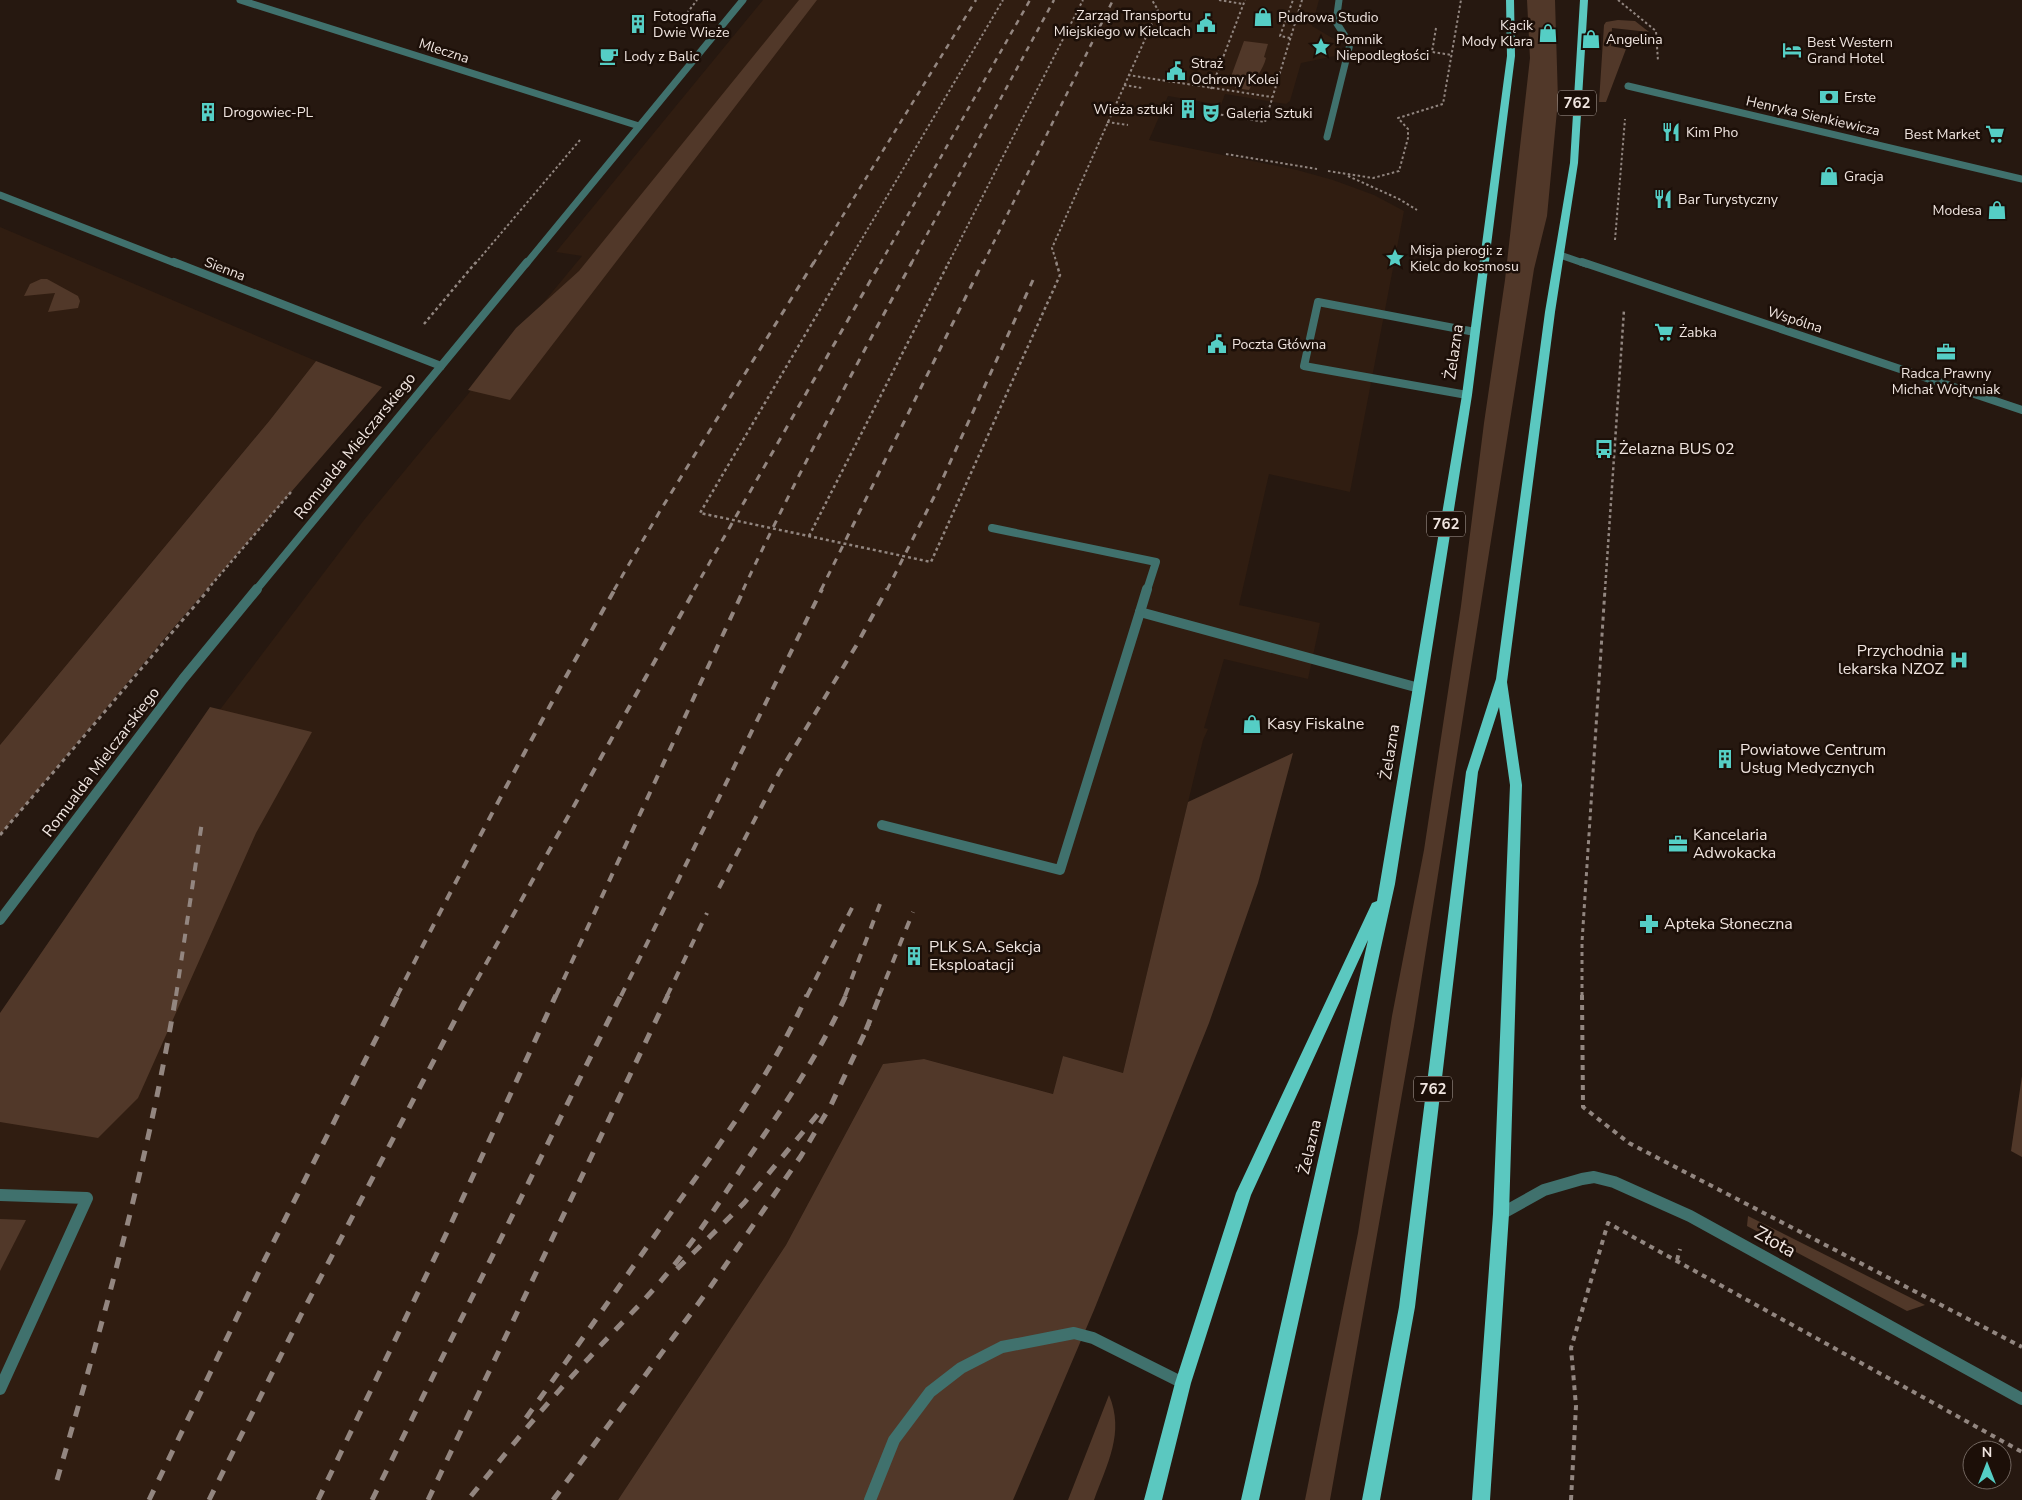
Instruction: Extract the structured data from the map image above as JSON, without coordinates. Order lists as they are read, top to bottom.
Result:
{
  "streets": {
    "main road": ["762", "Żelazna"],
    "street": [
      "Mleczna",
      "Henryka Sienkiewicza",
      "Sienna",
      "Wspólna",
      "Romualda Mielczarskiego",
      "Złota"
    ]
  },
  "crossings": [
    ["Mleczna", "Romualda Mielczarskiego"],
    ["762", "Wspólna"],
    ["Sienna", "Romualda Mielczarskiego"]
  ],
  "places": {
    "shop": [
      "Pudrowa Studio",
      "Kącik Mody Klara",
      "Angelina",
      "Gracja",
      "Modesa",
      "Kasy Fiskalne"
    ],
    "public building": ["Zarząd Transportu Miejskiego w Kielcach", "Straż Ochrony Kolei", "Poczta Główna"],
    "building": [
      "Fotografia Dwie Wieże",
      "Wieża sztuki",
      "Drogowiec-PL",
      "Powiatowe Centrum Usług Medycznych",
      "PLK S.A. Sekcja Eksploatacji"
    ],
    "place": ["Pomnik Niepodległości", "Misja pierogi: z Kielc do kosmosu"],
    "hotel": ["Best Western Grand Hotel"],
    "cafe": ["Lody z Balic"],
    "bank": ["Erste"],
    "theatre": ["Galeria Sztuki"],
    "restaurant": ["Kim Pho", "Bar Turystyczny"],
    "supermarket": ["Best Market", "Żabka"],
    "office": ["Radca Prawny Michał Wojtyniak", "Kancelaria Adwokacka"],
    "bus stop": ["Żelazna BUS 02"],
    "hospital": ["Przychodnia lekarska NZOZ"],
    "pharmacy": ["Apteka Słoneczna"]
  },
  "north": "top"
}
